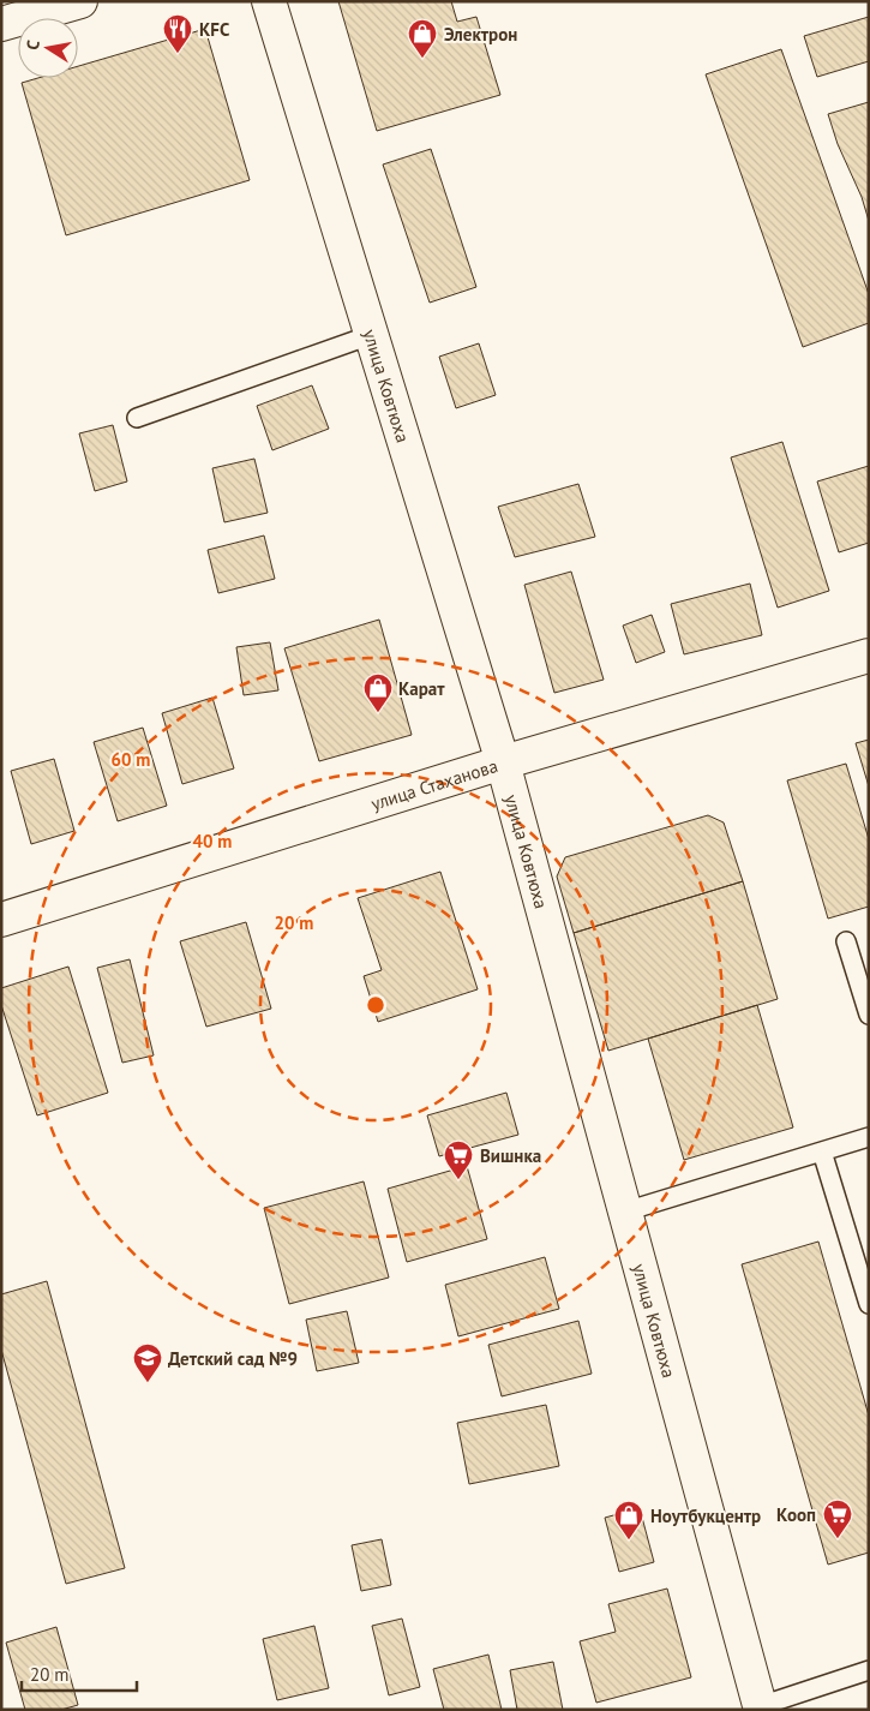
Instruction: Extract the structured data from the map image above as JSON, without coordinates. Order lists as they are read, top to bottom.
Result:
{
  "streets": {
    "main road": ["улица Ковтюха", "улица Стаханова"]
  },
  "crossings": [
    ["улица Ковтюха", "улица Стаханова"]
  ],
  "places": {
    "restaurant": ["KFC"],
    "shop": ["Электрон", "Карат", "Ноутбукцентр"],
    "supermarket": ["Вишнка", "Кооп"],
    "school or university": ["Детский сад №9"]
  },
  "scale_bar": "20 m",
  "north": "left",
  "rings": ["60 m", "40 m", "20 m"]
}
